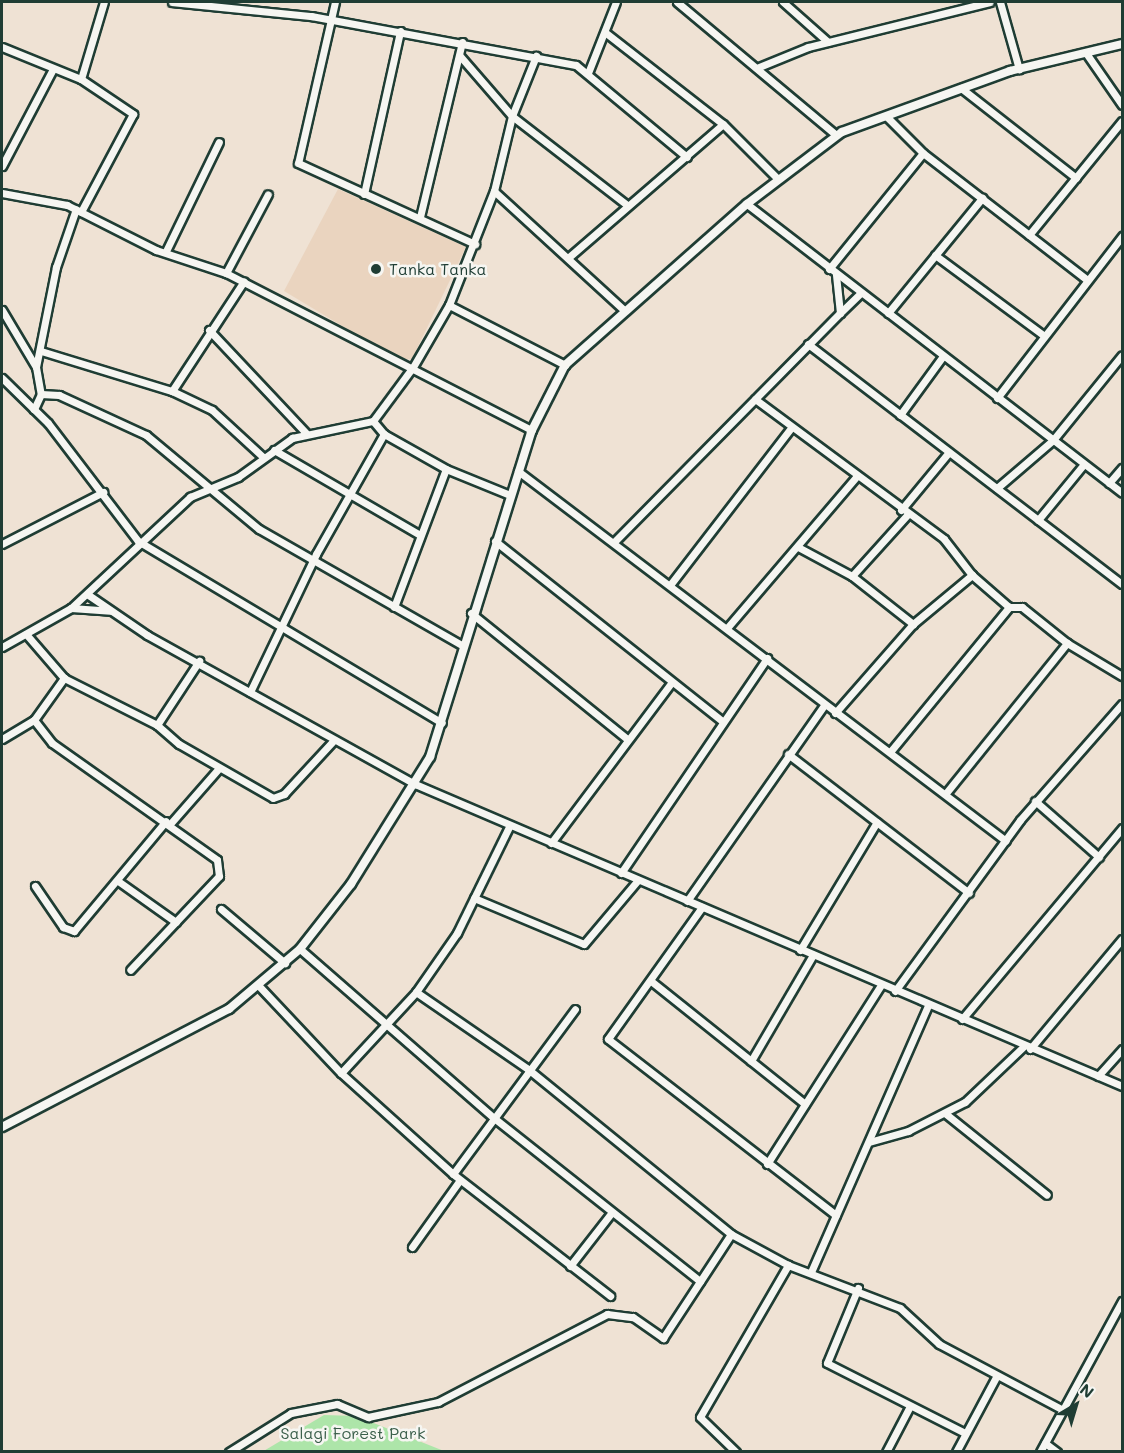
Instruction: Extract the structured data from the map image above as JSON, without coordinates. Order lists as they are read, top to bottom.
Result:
{
  "parks": ["Salagi Forest Park"],
  "places": ["Tanka Tanka"],
  "north": "top right"
}
